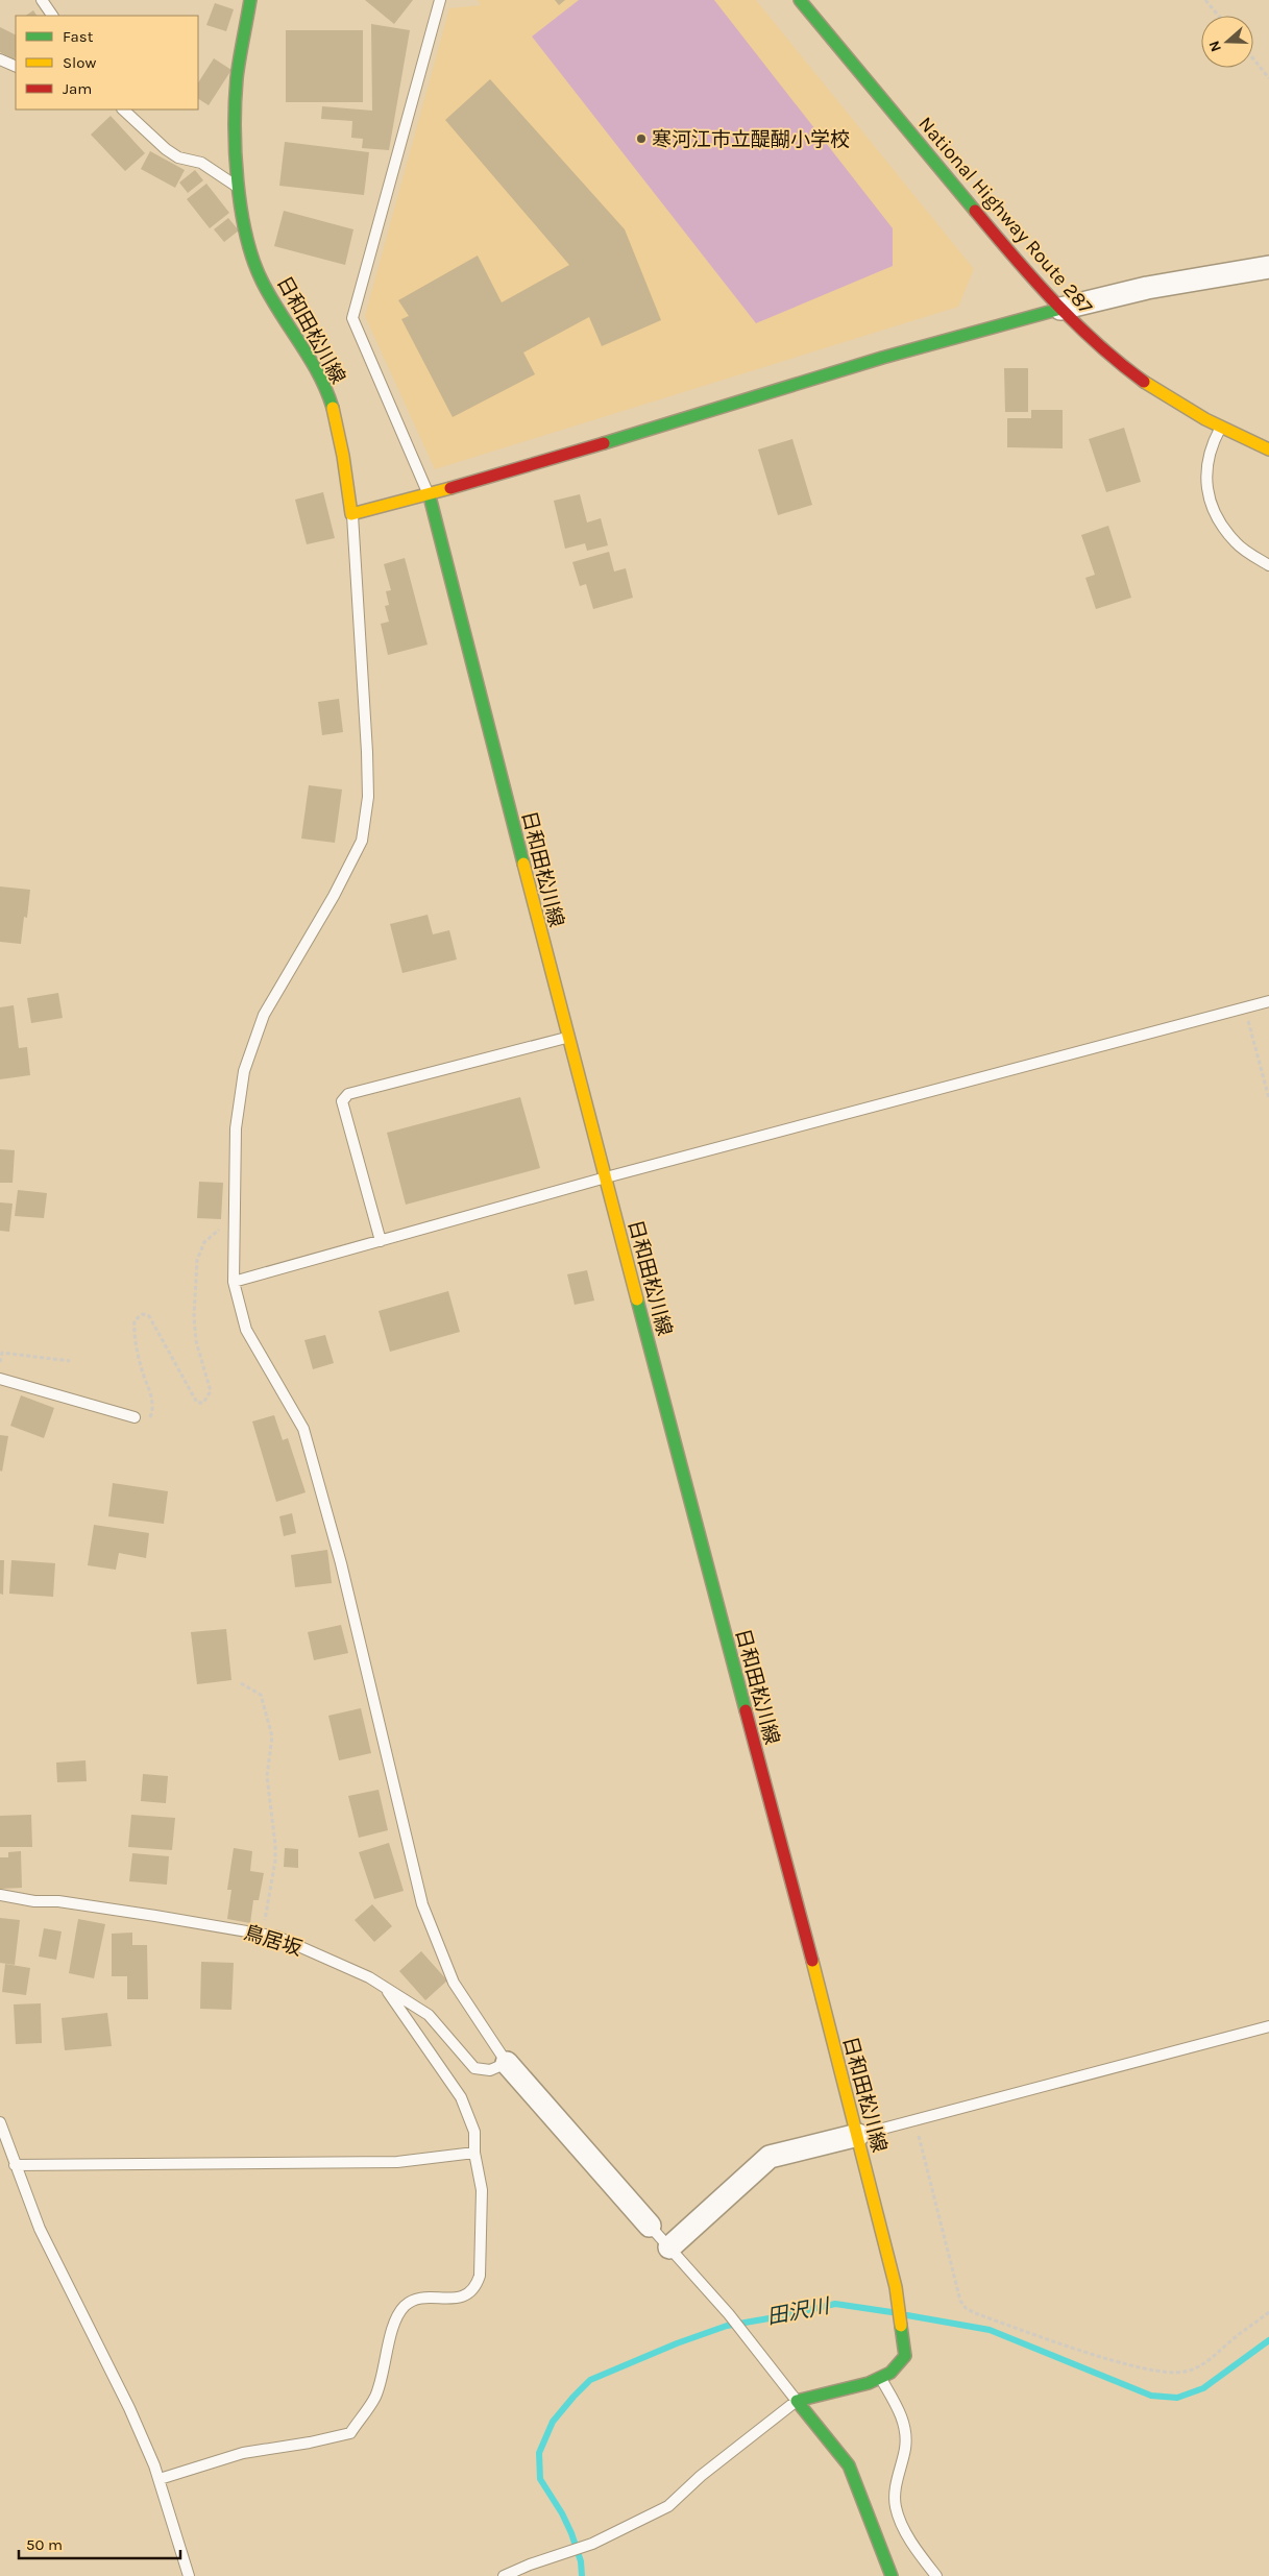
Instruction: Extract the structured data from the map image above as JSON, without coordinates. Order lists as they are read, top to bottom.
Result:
{
  "streets": {
    "main road": ["National Highway Route 287", "日和田松川線"],
    "lane": ["鳥居坂"]
  },
  "water": ["田沢川"],
  "places": ["寒河江市立醍醐小学校"],
  "legend": ["Fast", "Slow", "Jam"],
  "scale_bar": "50 m",
  "north": "left"
}
